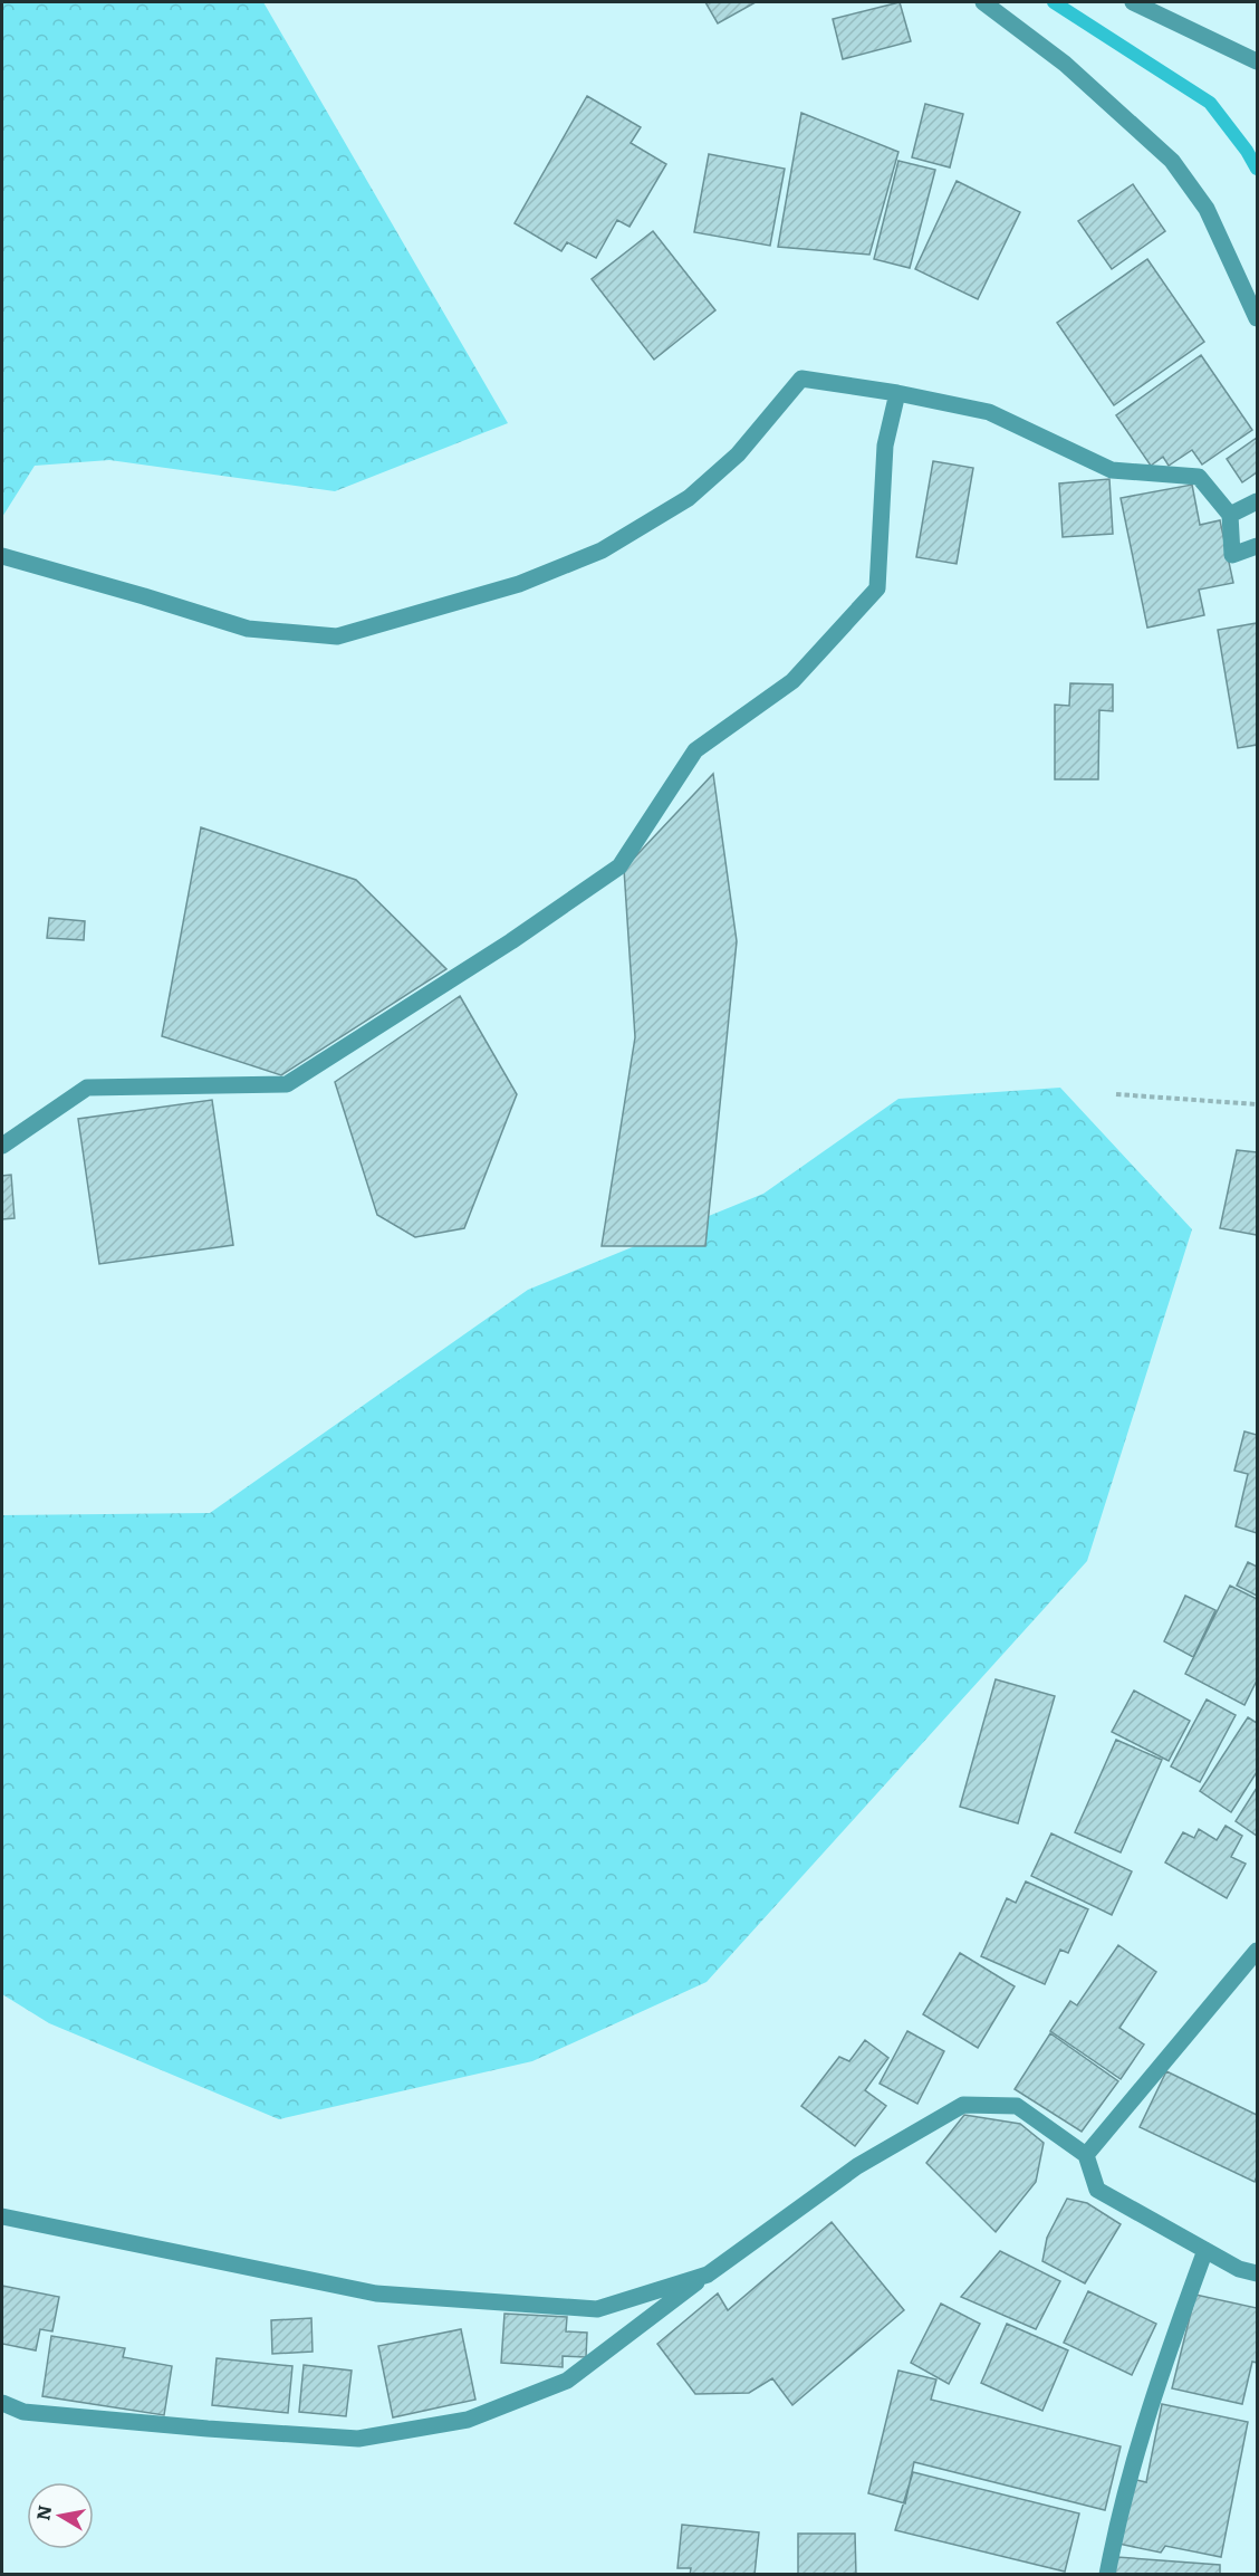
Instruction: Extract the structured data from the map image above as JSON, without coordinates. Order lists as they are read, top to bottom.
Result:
{
  "north": "left"
}
